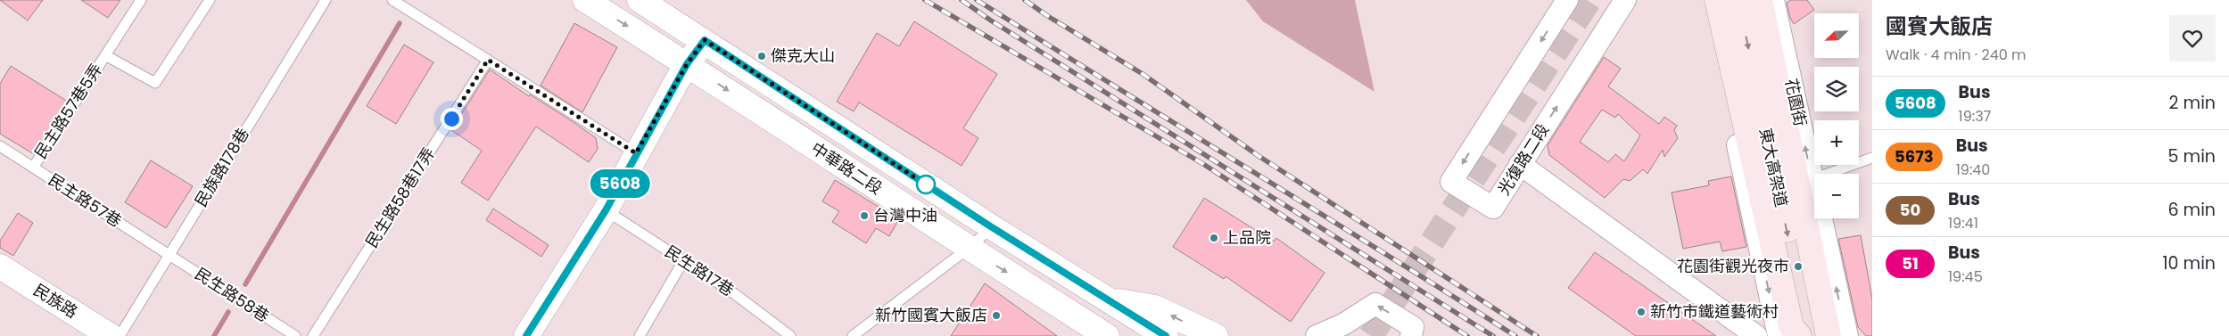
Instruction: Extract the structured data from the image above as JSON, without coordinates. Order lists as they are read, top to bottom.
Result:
{
  "streets": {
    "main road": ["東大高架道"],
    "street": [
      "花園街",
      "光復路二段",
      "中華路二段",
      "民族路"
    ],
    "lane": [
      "民主路57巷5弄",
      "民族路178巷",
      "民生路58巷17弄",
      "民主路57巷",
      "民生路17巷",
      "民生路58巷"
    ]
  },
  "crossings": [
    ["民主路57巷5弄", "民主路57巷"],
    ["民族路178巷", "民主路57巷"],
    ["民族路178巷", "民生路58巷"],
    ["民主路57巷", "民生路58巷"]
  ],
  "places": [
    "傑克大山",
    "台灣中油",
    "上品院",
    "花園街觀光夜市",
    "新竹市鐵道藝術村",
    "新竹國賓大飯店"
  ],
  "lines": ["bus line 5608"],
  "north": "bottom left",
  "page": {
    "on_map": "5608",
    "heading": ["國賓大飯店", "Walk · 4 min · 240 m"],
    "map_buttons": ["+", "−"],
    "list": [
      {
        "mark": "5608",
        "name": "Bus",
        "note": "19:37",
        "value": "2 min"
      },
      {
        "mark": "5673",
        "name": "Bus",
        "note": "19:40",
        "value": "5 min"
      },
      {
        "mark": "50",
        "name": "Bus",
        "note": "19:41",
        "value": "6 min"
      },
      {
        "mark": "51",
        "name": "Bus",
        "note": "19:45",
        "value": "10 min"
      }
    ]
  }
}
